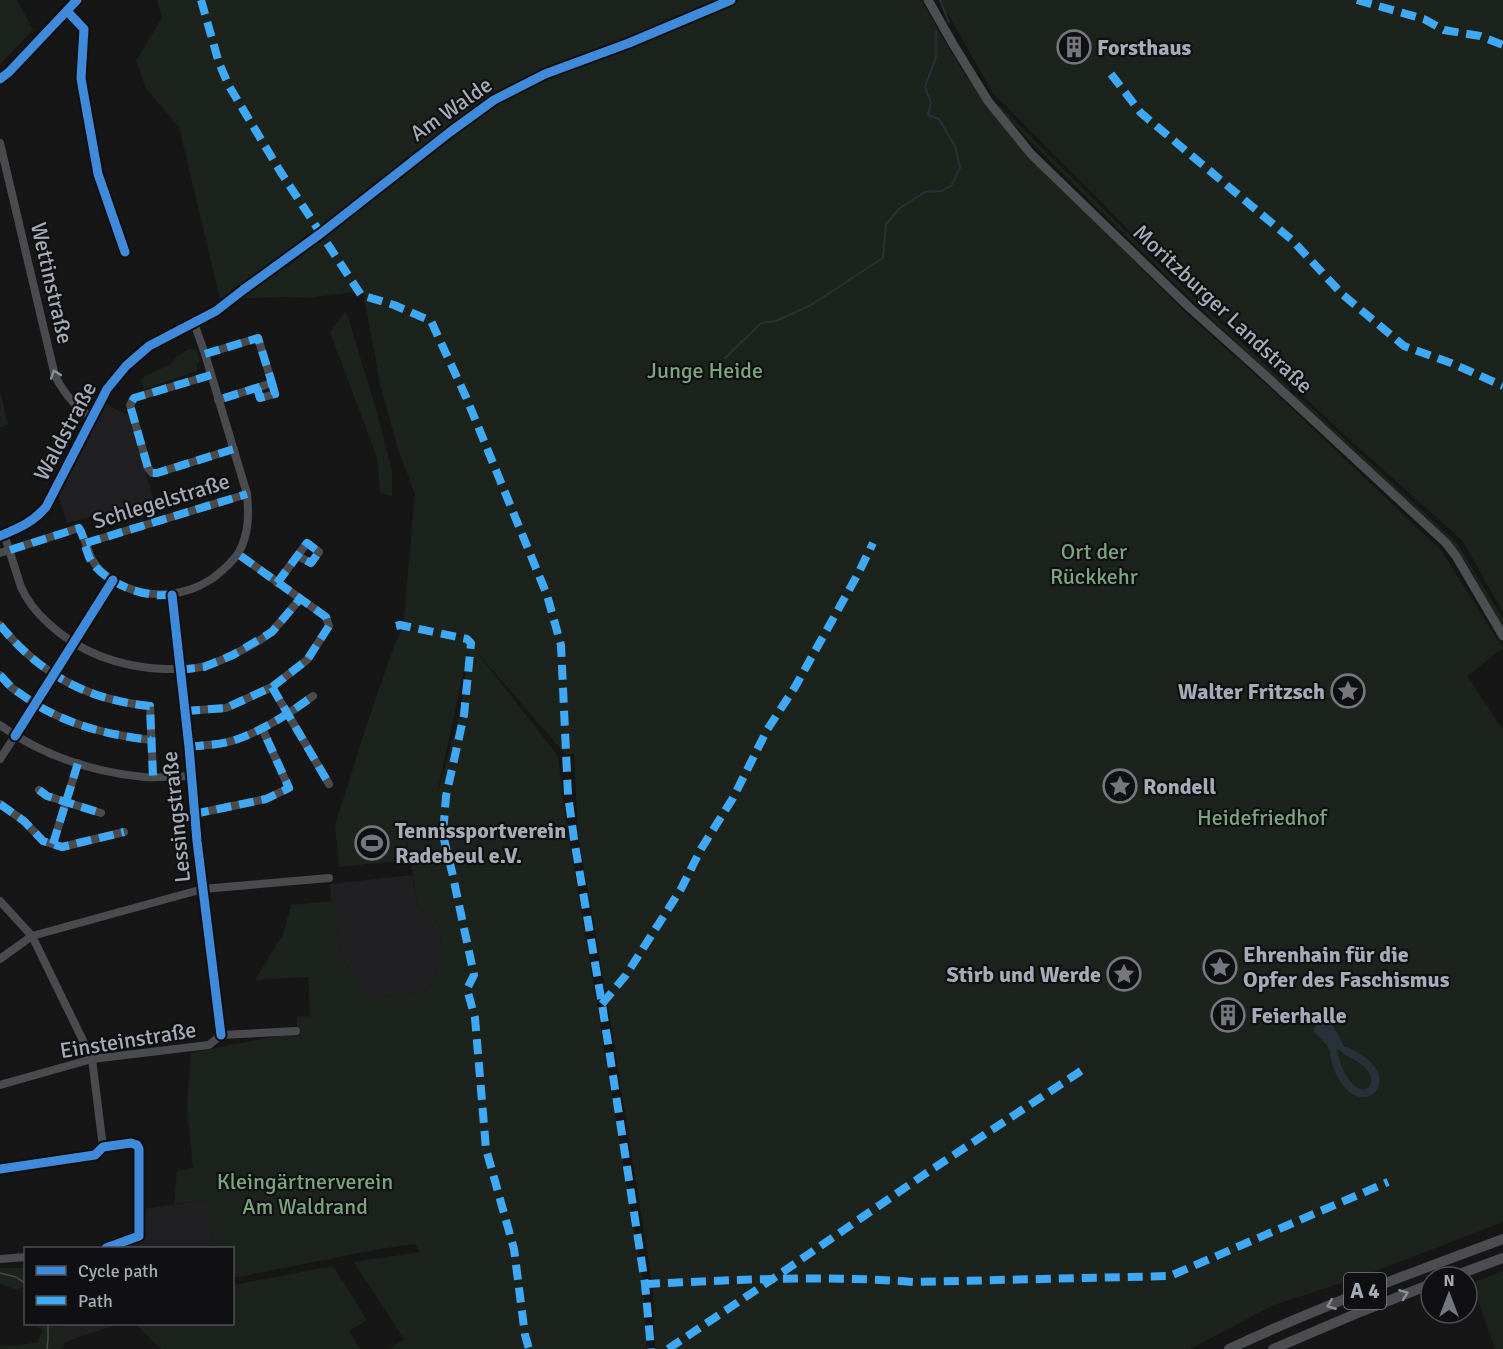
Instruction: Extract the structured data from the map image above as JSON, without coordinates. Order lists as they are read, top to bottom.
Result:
{
  "streets": {
    "highway": ["A 4"],
    "main road": ["Moritzburger Landstraße"],
    "street": [
      "Am Walde",
      "Wettinstraße",
      "Waldstraße",
      "Schlegelstraße",
      "Lessingstraße",
      "Einsteinstraße"
    ]
  },
  "crossings": [
    ["Am Walde", "Waldstraße"],
    ["Wettinstraße", "Waldstraße"],
    ["Lessingstraße", "Einsteinstraße"]
  ],
  "one_way": ["Wettinstraße"],
  "parks": [
    "Junge Heide",
    "Ort der Rückkehr",
    "Heidefriedhof",
    "Kleingärtnerverein Am Waldrand"
  ],
  "places": {
    "building": ["Forsthaus", "Feierhalle"],
    "place": [
      "Walter Fritzsch",
      "Rondell",
      "Ehrenhain für die Opfer des Faschismus",
      "Stirb und Werde"
    ],
    "sports": ["Tennissportverein Radebeul e.V."]
  },
  "legend": ["Cycle path", "Path"],
  "north": "top"
}
